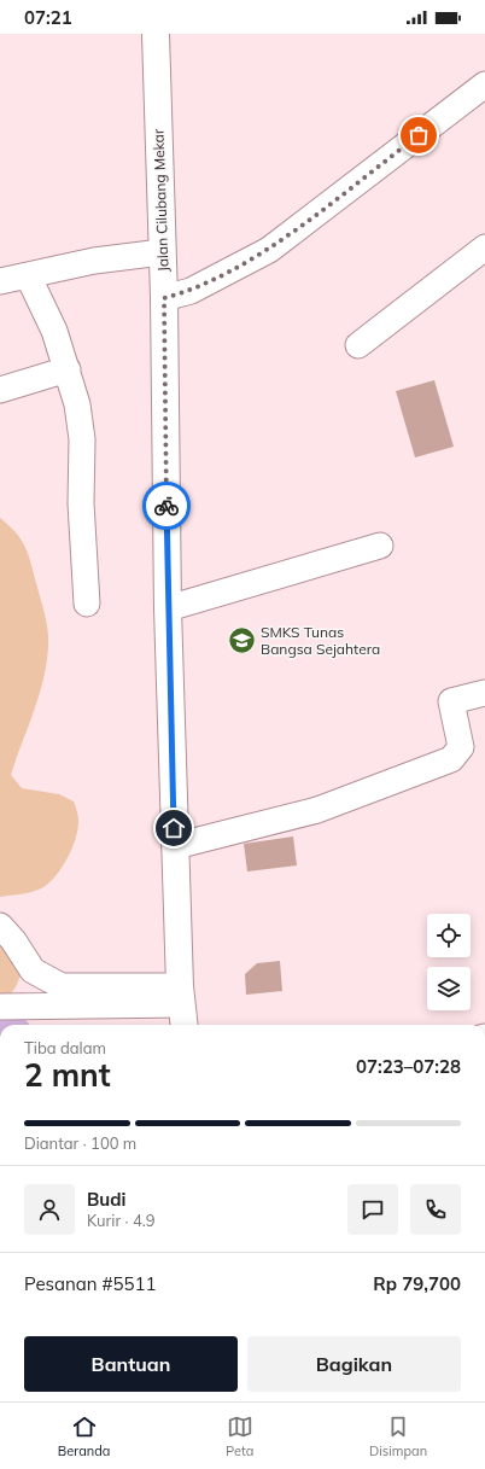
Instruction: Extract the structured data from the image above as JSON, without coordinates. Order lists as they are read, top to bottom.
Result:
{
  "streets": {
    "street": ["Jalan Cilubang Mekar"]
  },
  "places": {
    "school or university": ["SMKS Tunas Bangsa Sejahtera"]
  },
  "page": {
    "status": "07:21",
    "heading": ["2 mnt", "Tiba dalam", "07:23–07:28"],
    "panel": [
      "Budi",
      "Kurir · 4.9",
      "Pesanan #5511",
      "Rp 79,700"
    ],
    "bar": "Diantar · 100 m",
    "buttons": ["Bantuan", "Bagikan"],
    "tabs": ["Beranda", "Peta", "Disimpan"]
  }
}
